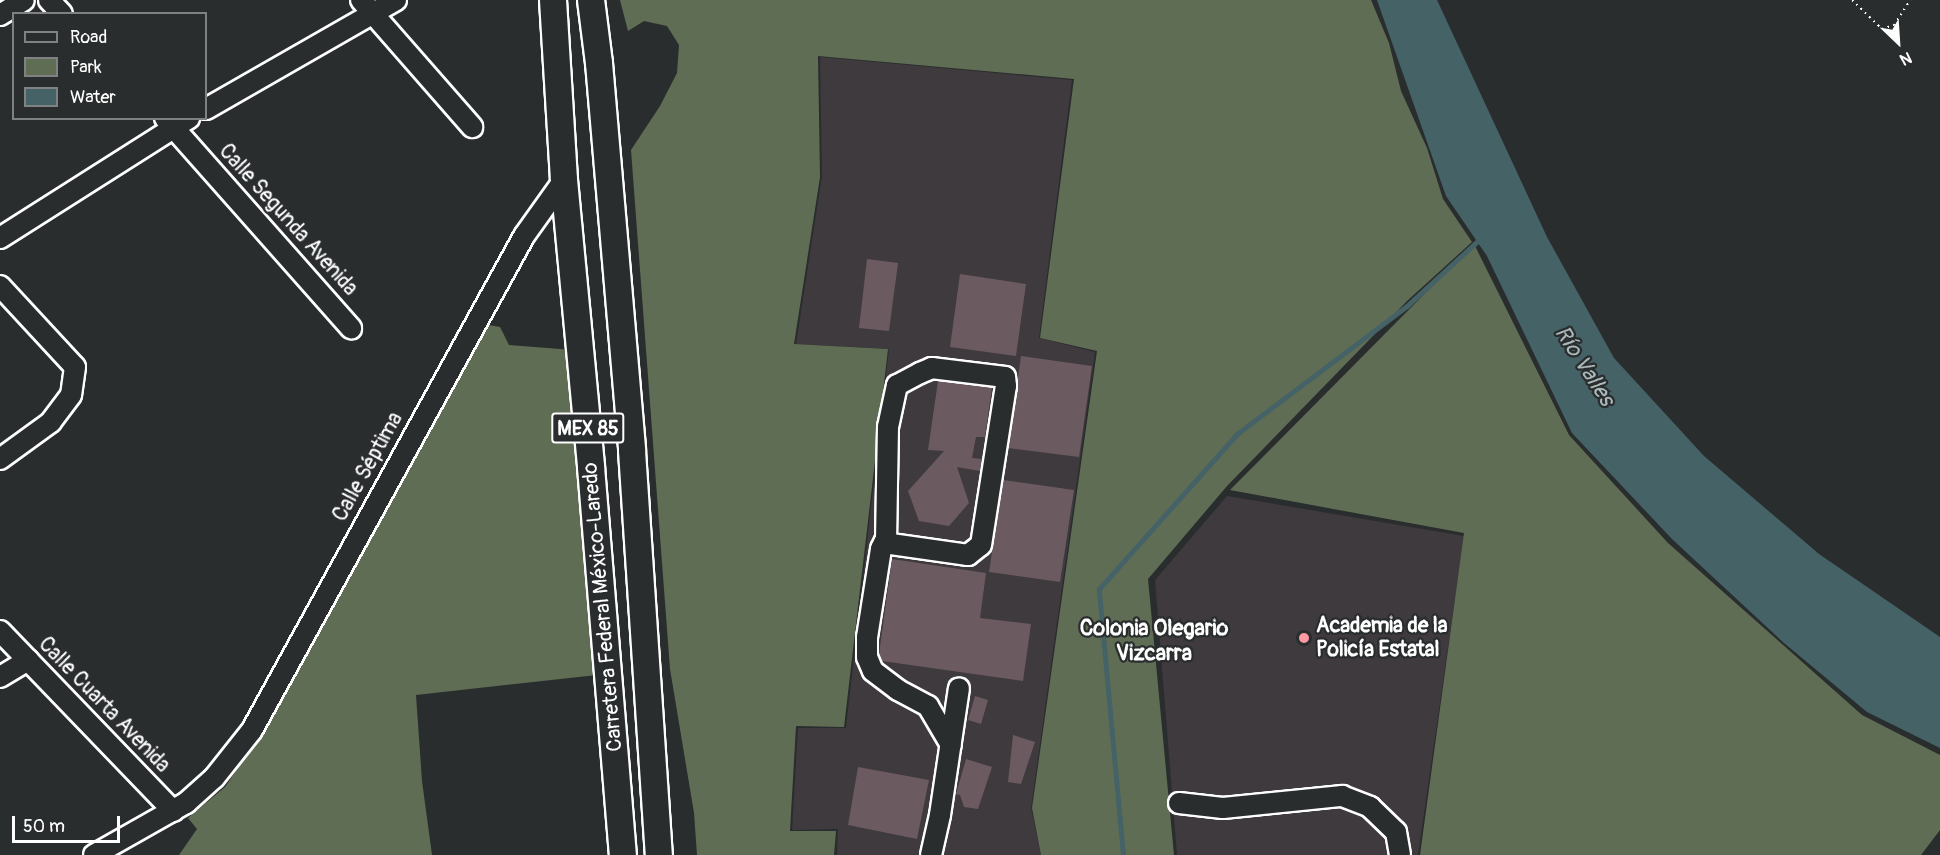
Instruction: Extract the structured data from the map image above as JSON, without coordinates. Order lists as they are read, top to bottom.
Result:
{
  "streets": {
    "main road": ["MEX 85", "Carretera Federal México-Laredo"],
    "street": ["Calle Segunda Avenida", "Calle Séptima", "Calle Cuarta Avenida"]
  },
  "crossings": [
    ["Calle Séptima", "Carretera Federal México-Laredo"],
    ["Calle Séptima", "Calle Cuarta Avenida"]
  ],
  "districts": ["Colonia Olegario Vizcarra"],
  "water": ["Río Valles"],
  "places": ["Academia de la Policía Estatal"],
  "legend": ["Road", "Park", "Water"],
  "scale_bar": "50 m",
  "north": "bottom right"
}
